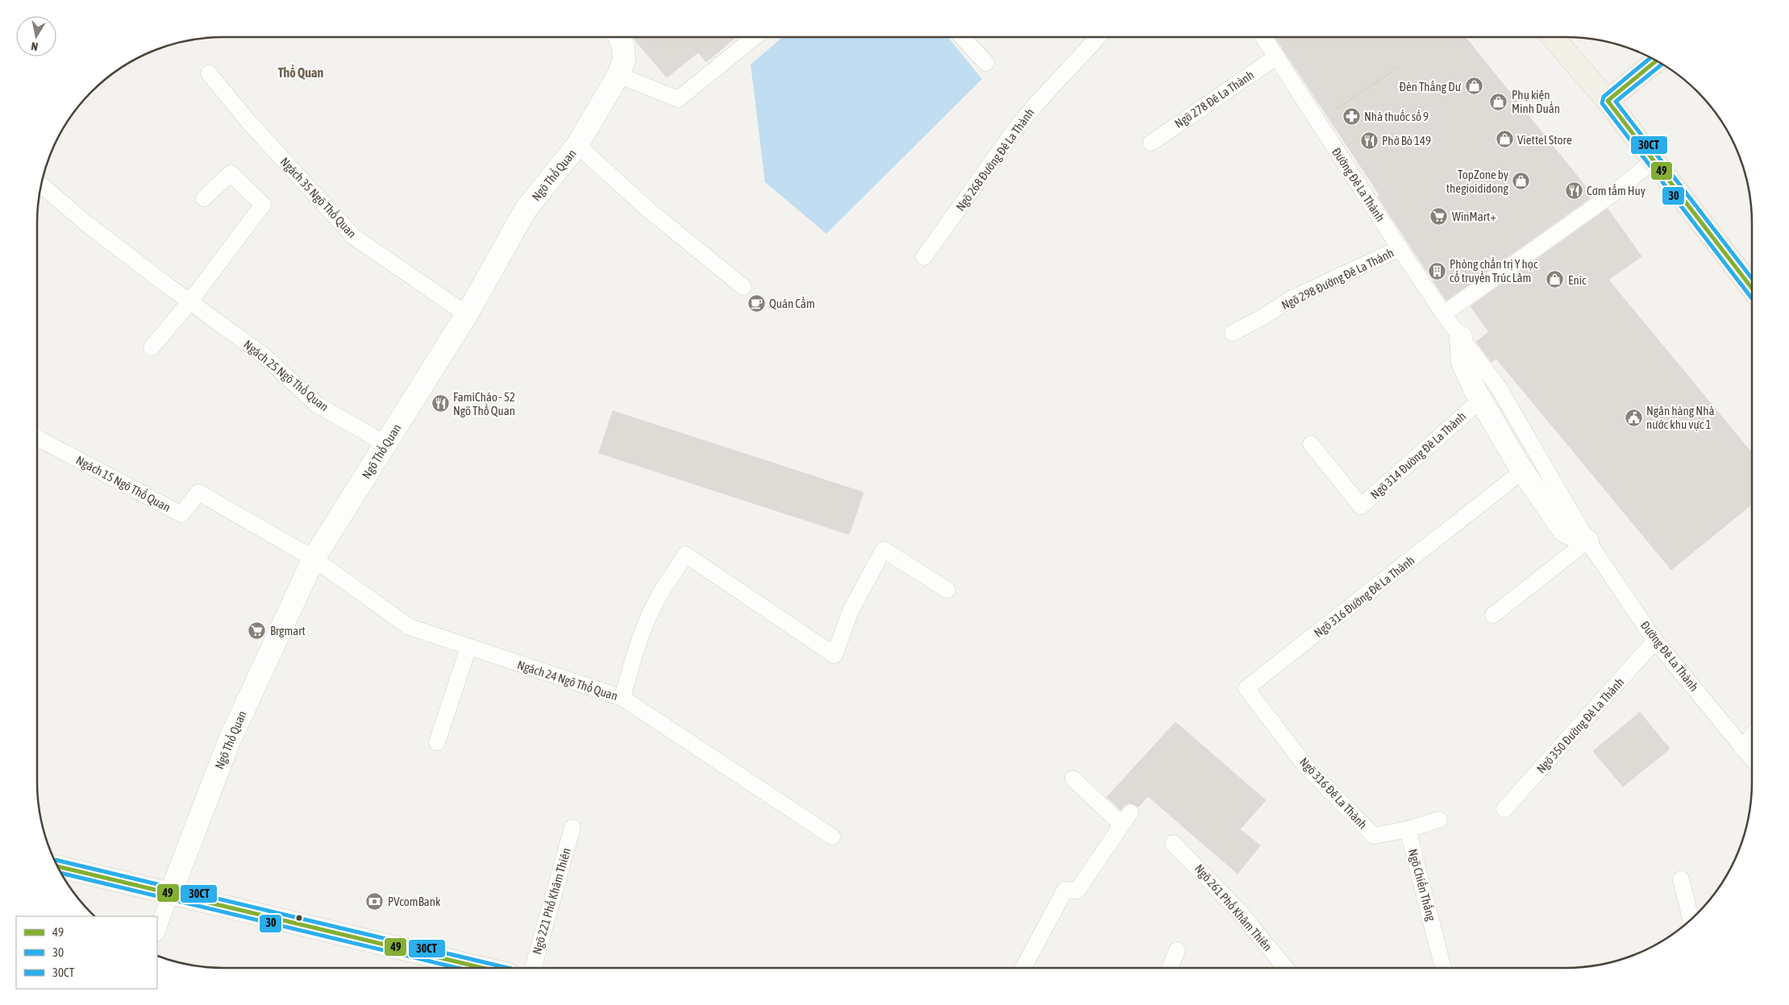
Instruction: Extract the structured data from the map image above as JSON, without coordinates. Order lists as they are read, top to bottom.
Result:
{
  "streets": {
    "street": ["Ngõ Thổ Quan"],
    "lane": [
      "Ngõ 278 Đê La Thành",
      "Ngõ 268 Đường Đê La Thành",
      "Đường Đê La Thành",
      "Ngách 35 Ngõ Thổ Quan",
      "Ngõ 298 Đường Đê La Thành",
      "Ngách 25 Ngõ Thổ Quan",
      "Ngõ 314 Đường Đê La Thành",
      "Ngách 15 Ngõ Thổ Quan",
      "Ngõ 316 Đường Đê La Thành",
      "Ngách 24 Ngõ Thổ Quan",
      "Ngõ 350 Đường Đê La Thành",
      "Ngõ 316 Đê La Thành",
      "Ngõ Chiến Thắng",
      "Ngõ 221 Phố Khâm Thiên",
      "Ngõ 261 Phố Khâm Thiên"
    ]
  },
  "crossings": [
    ["Ngõ 278 Đê La Thành", "Đường Đê La Thành"],
    ["Ngõ Thổ Quan", "Ngách 35 Ngõ Thổ Quan"],
    ["Ngõ Thổ Quan", "Ngách 25 Ngõ Thổ Quan"],
    ["Ngõ Thổ Quan", "Ngách 15 Ngõ Thổ Quan"],
    ["Ngõ Thổ Quan", "Ngách 24 Ngõ Thổ Quan"],
    ["Đường Đê La Thành", "Ngõ 298 Đường Đê La Thành"],
    ["Đường Đê La Thành", "Ngõ 350 Đường Đê La Thành"],
    ["Ngách 15 Ngõ Thổ Quan", "Ngách 24 Ngõ Thổ Quan"],
    ["Ngõ 316 Đường Đê La Thành", "Ngõ 316 Đê La Thành"],
    ["Ngõ 316 Đê La Thành", "Ngõ Chiến Thắng"]
  ],
  "districts": ["Thổ Quan"],
  "places": {
    "shop": [
      "Đèn Thắng Dư",
      "Phụ kiện Minh Duẩn",
      "Viettel Store",
      "TopZone by thegioididong",
      "Enic"
    ],
    "pharmacy": ["Nhà thuốc số 9"],
    "restaurant": ["Phở Bò 149", "Cơm tấm Huy", "FamiCháo - 52 Ngõ Thổ Quan"],
    "supermarket": ["WinMart+", "Brgmart"],
    "building": ["Phòng chẩn trị Y học cổ truyền Trúc Lâm"],
    "cafe": ["Quán Cầm"],
    "public building": ["Ngân hàng Nhà nước khu vực 1"],
    "bank": ["PVcomBank"]
  },
  "lines": ["transit line 30", "transit line 49", "transit line 30CT"],
  "legend": ["49", "30", "30CT"],
  "north": "bottom"
}
